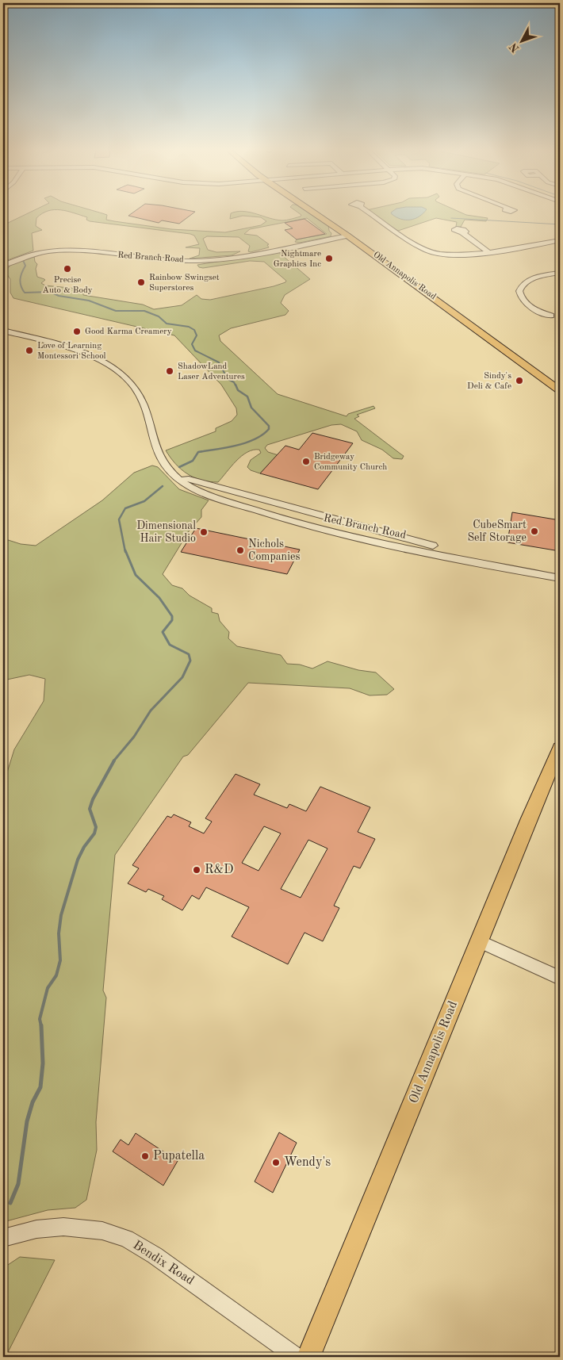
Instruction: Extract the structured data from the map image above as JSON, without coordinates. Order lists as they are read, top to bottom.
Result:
{
  "streets": {
    "main road": ["Old Annapolis Road"],
    "street": ["Red Branch Road", "Bendix Road"]
  },
  "crossings": [
    ["Red Branch Road", "Old Annapolis Road"]
  ],
  "places": [
    "Nightmare Graphics Inc",
    "Precise Auto & Body",
    "Rainbow Swingset Superstores",
    "Good Karma Creamery",
    "Love of Learning Montessori School",
    "ShadowLand Laser Adventures",
    "Sindy's Deli & Cafe",
    "Bridgeway Community Church",
    "CubeSmart Self Storage",
    "Dimensional Hair Studio",
    "Nichols Companies",
    "R&D",
    "Pupatella",
    "Wendy's"
  ],
  "north": "bottom left"
}
